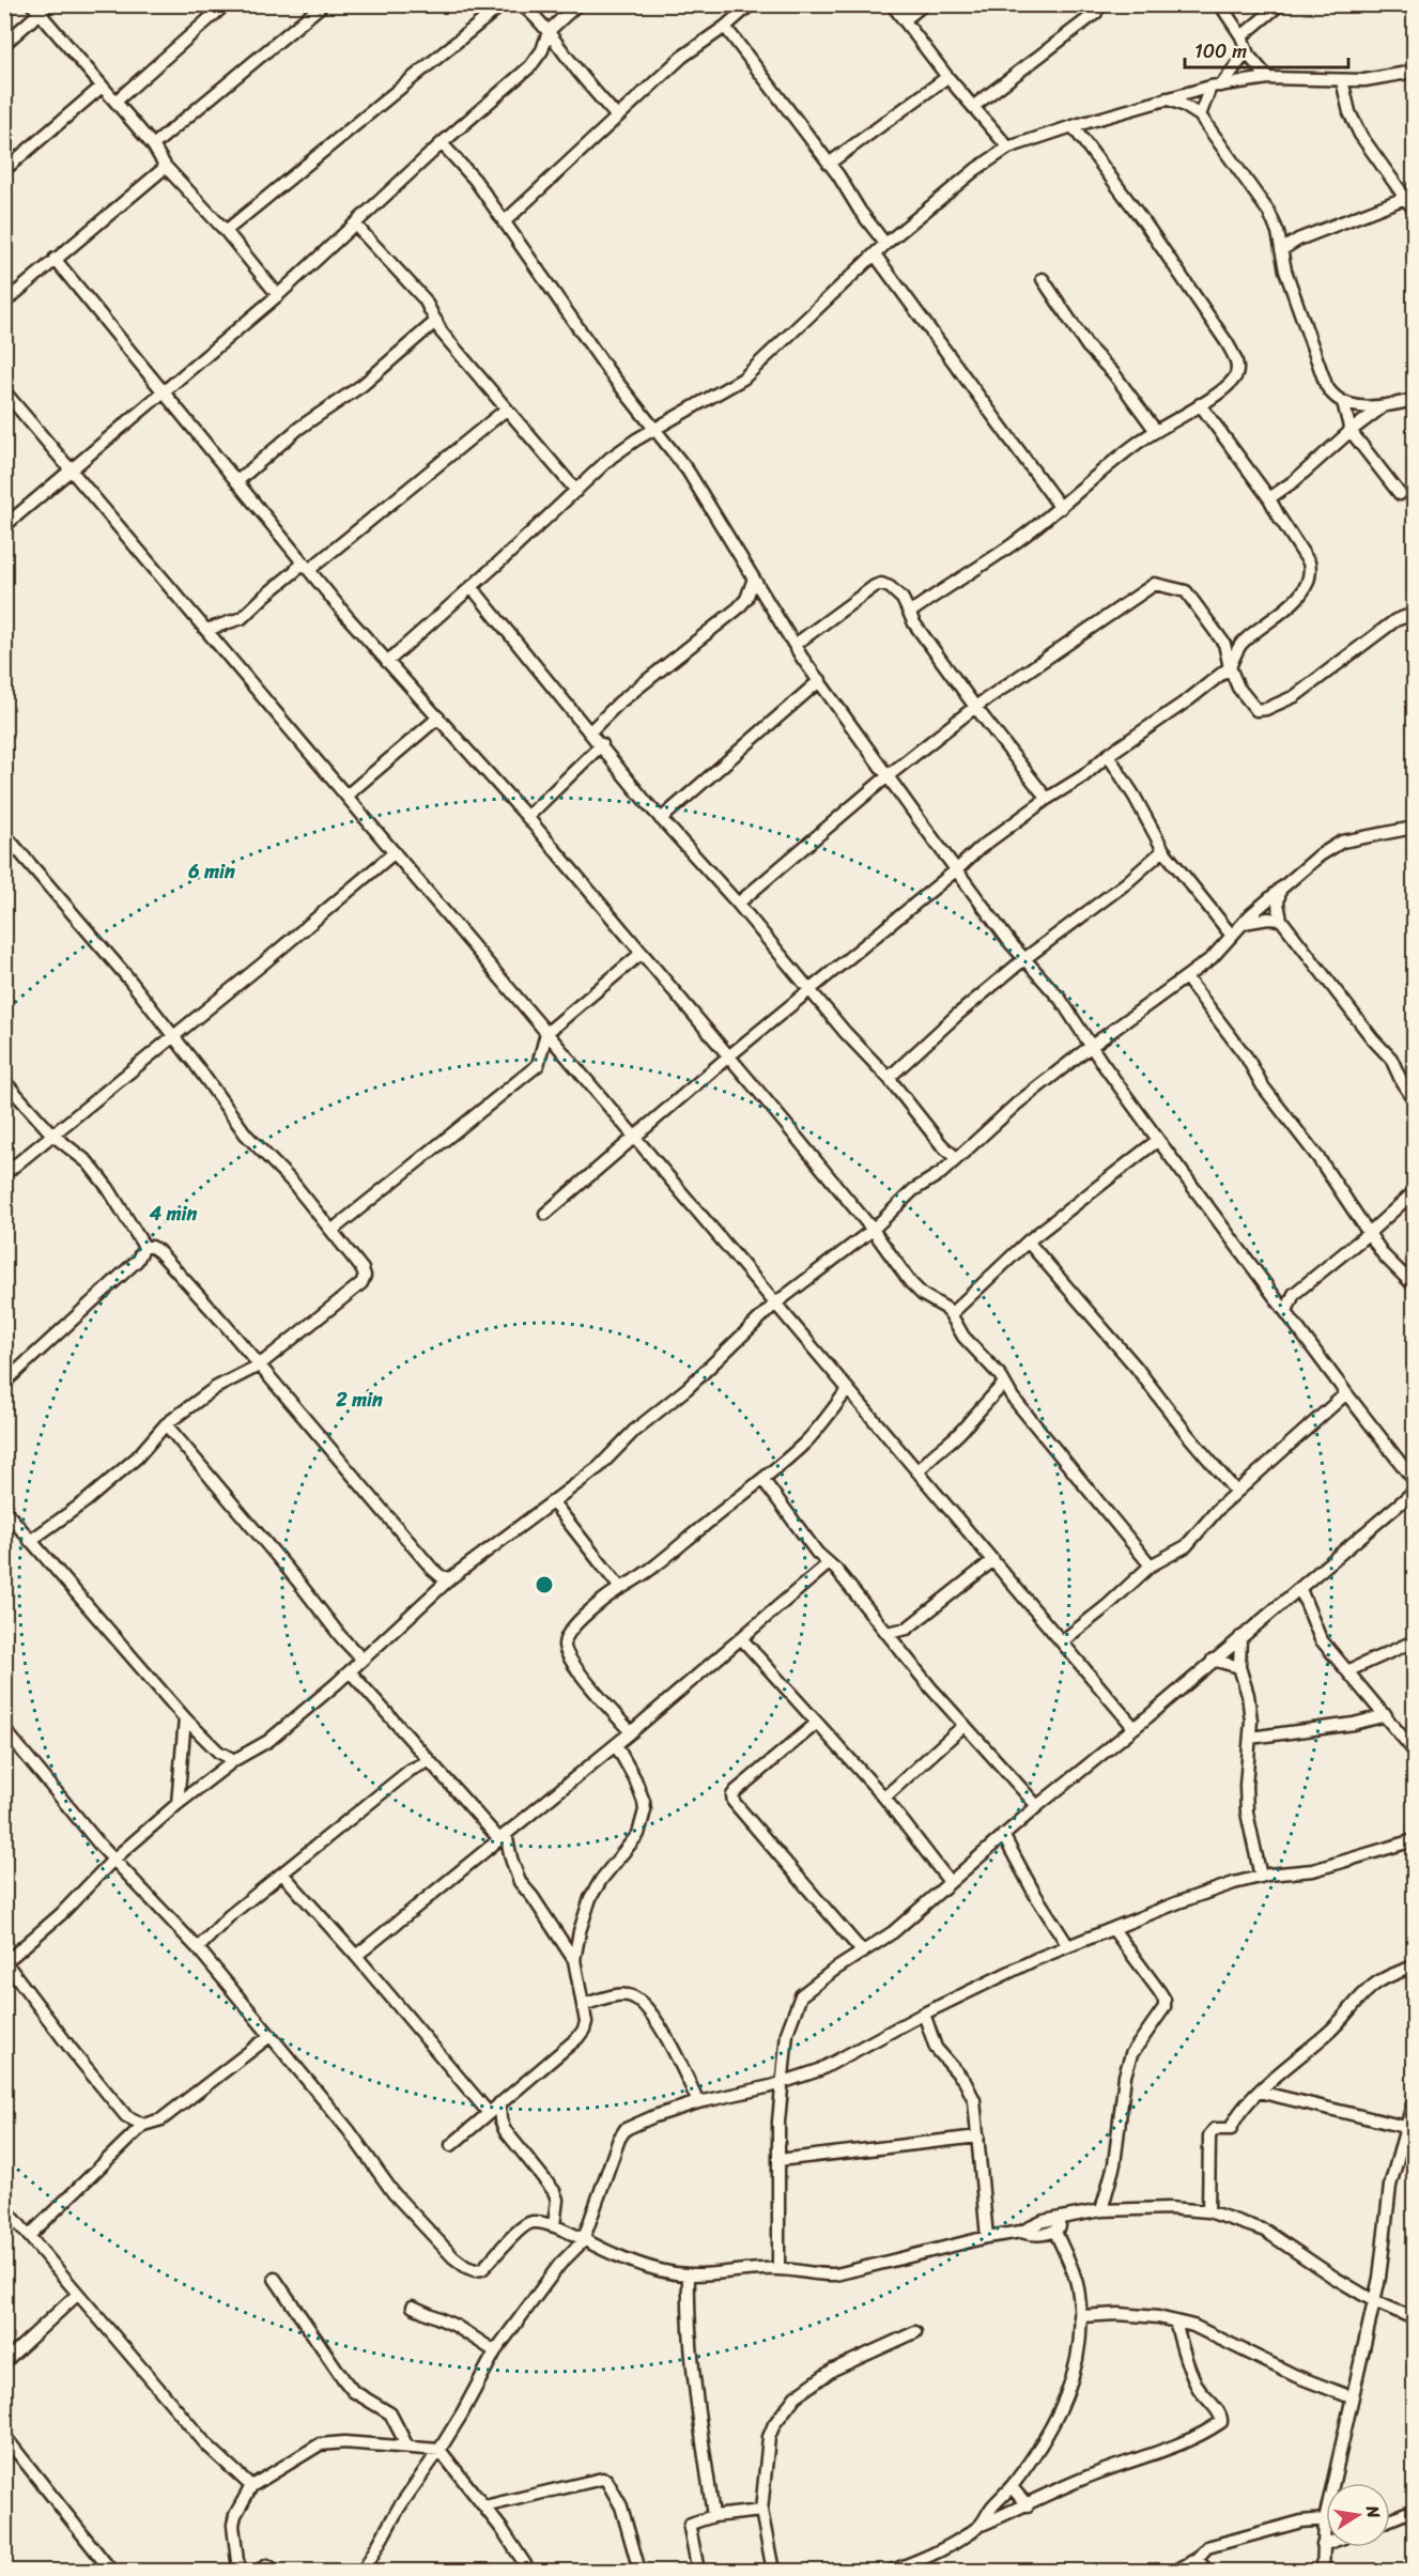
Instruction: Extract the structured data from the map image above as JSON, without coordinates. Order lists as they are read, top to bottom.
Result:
{
  "scale_bar": "100 m",
  "north": "right",
  "rings": ["6 min", "4 min", "2 min"]
}
